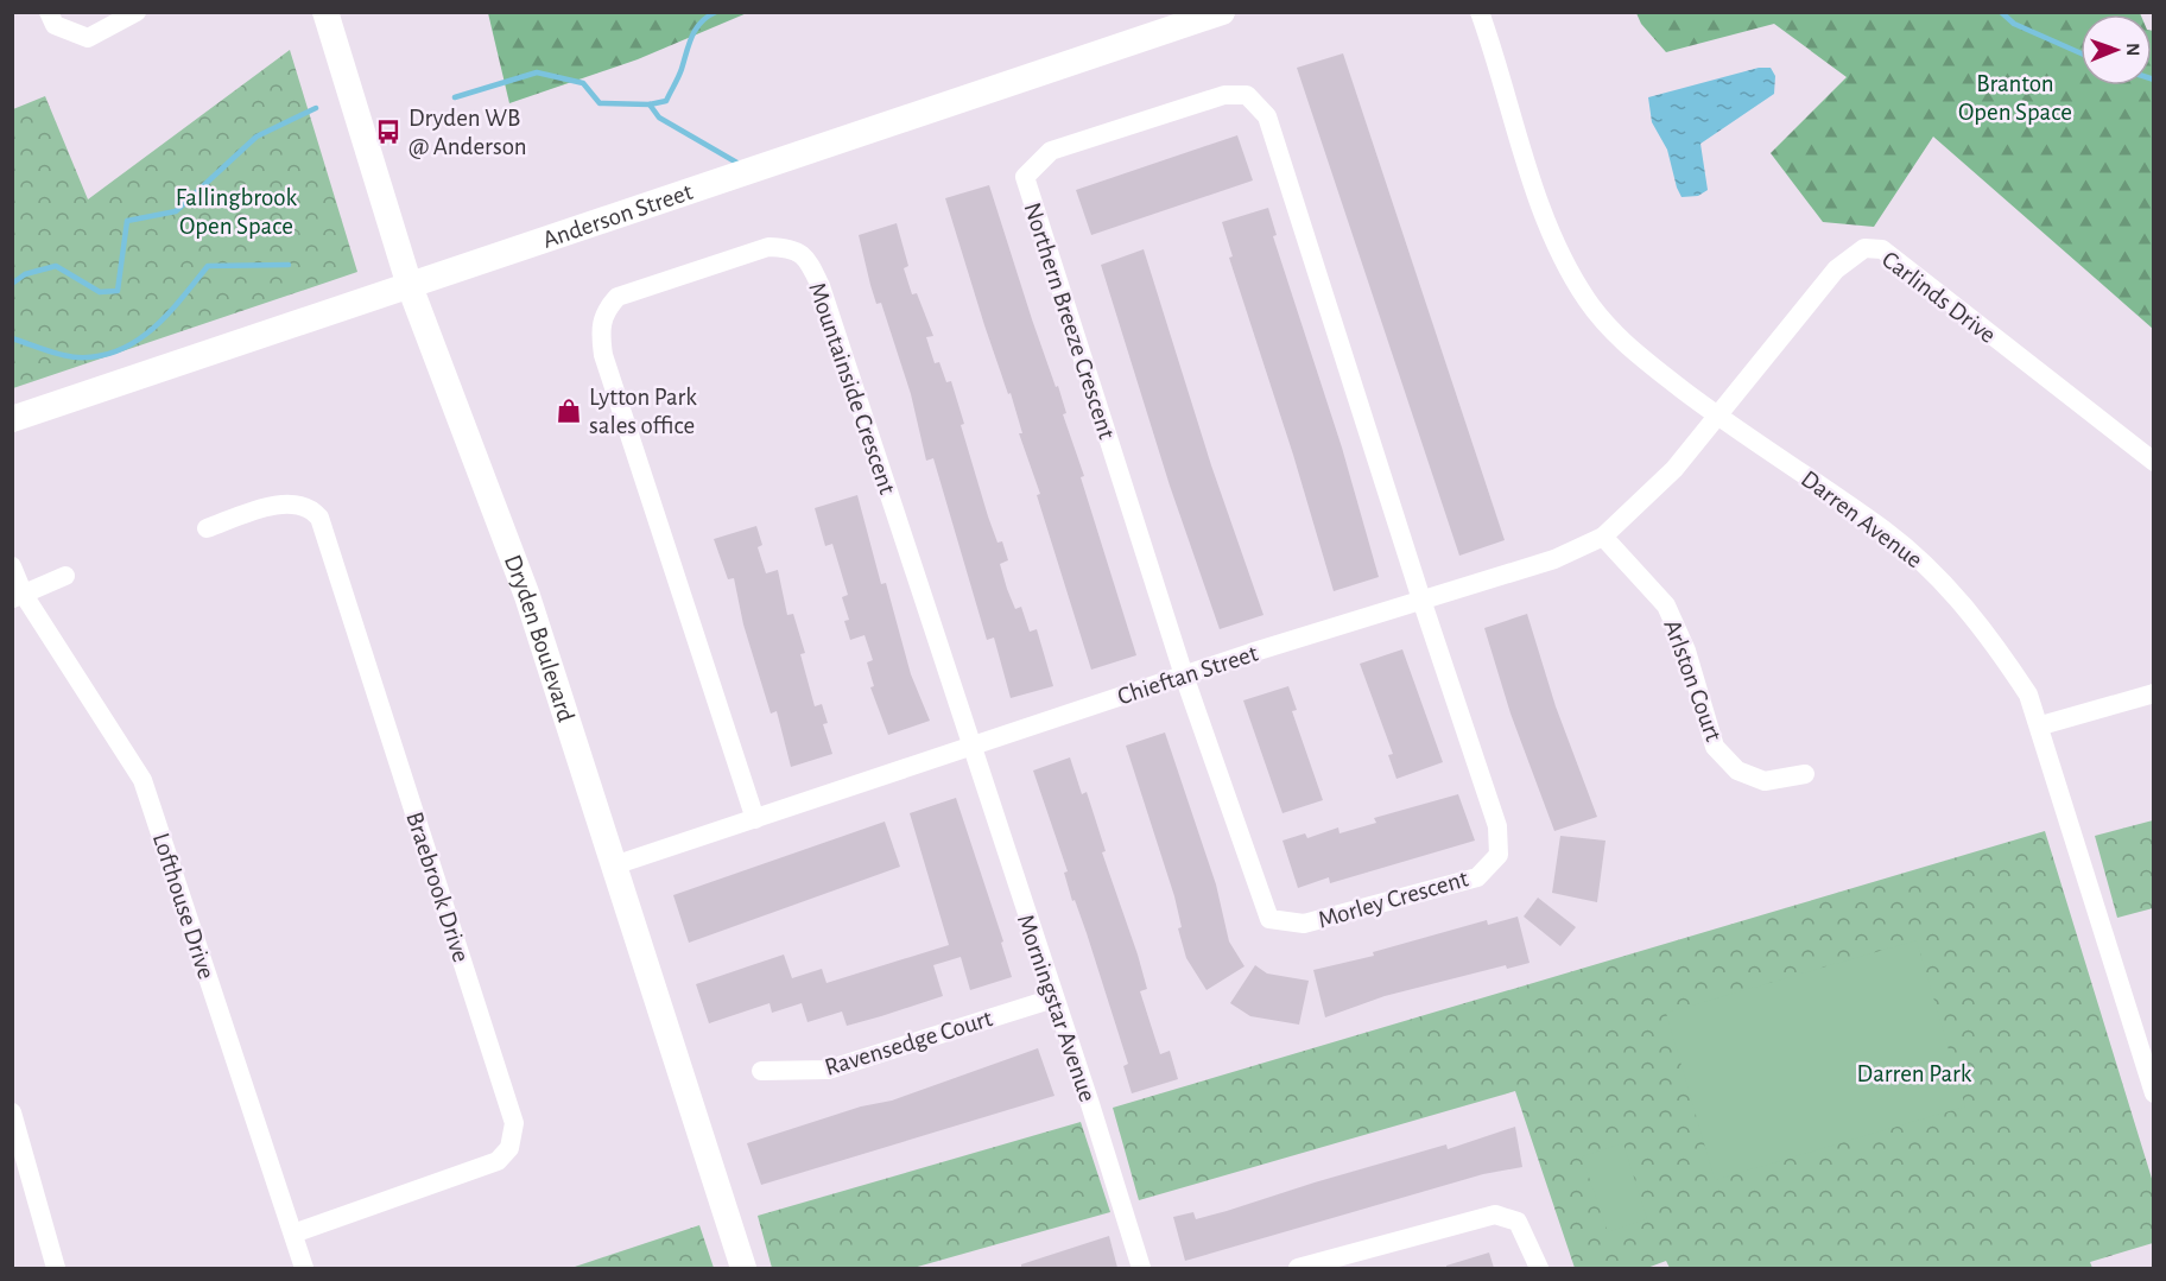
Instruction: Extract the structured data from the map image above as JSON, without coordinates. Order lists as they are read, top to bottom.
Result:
{
  "streets": {
    "street": [
      "Anderson Street",
      "Carlinds Drive",
      "Northern Breeze Crescent",
      "Mountainside Crescent",
      "Darren Avenue",
      "Dryden Boulevard",
      "Chieftan Street",
      "Arlston Court",
      "Braebrook Drive",
      "Morley Crescent",
      "Lofthouse Drive",
      "Morningstar Avenue",
      "Ravensedge Court"
    ]
  },
  "crossings": [
    ["Anderson Street", "Dryden Boulevard"],
    ["Carlinds Drive", "Darren Avenue"],
    ["Carlinds Drive", "Chieftan Street"],
    ["Northern Breeze Crescent", "Chieftan Street"],
    ["Northern Breeze Crescent", "Morley Crescent"],
    ["Mountainside Crescent", "Chieftan Street"],
    ["Mountainside Crescent", "Morningstar Avenue"],
    ["Darren Avenue", "Chieftan Street"],
    ["Dryden Boulevard", "Chieftan Street"],
    ["Chieftan Street", "Arlston Court"],
    ["Chieftan Street", "Morley Crescent"],
    ["Chieftan Street", "Morningstar Avenue"],
    ["Braebrook Drive", "Lofthouse Drive"],
    ["Morningstar Avenue", "Ravensedge Court"]
  ],
  "parks": ["Branton Open Space", "Fallingbrook Open Space", "Darren Park"],
  "places": {
    "bus stop": ["Dryden WB @ Anderson"],
    "shop": ["Lytton Park sales office"]
  },
  "north": "right"
}
